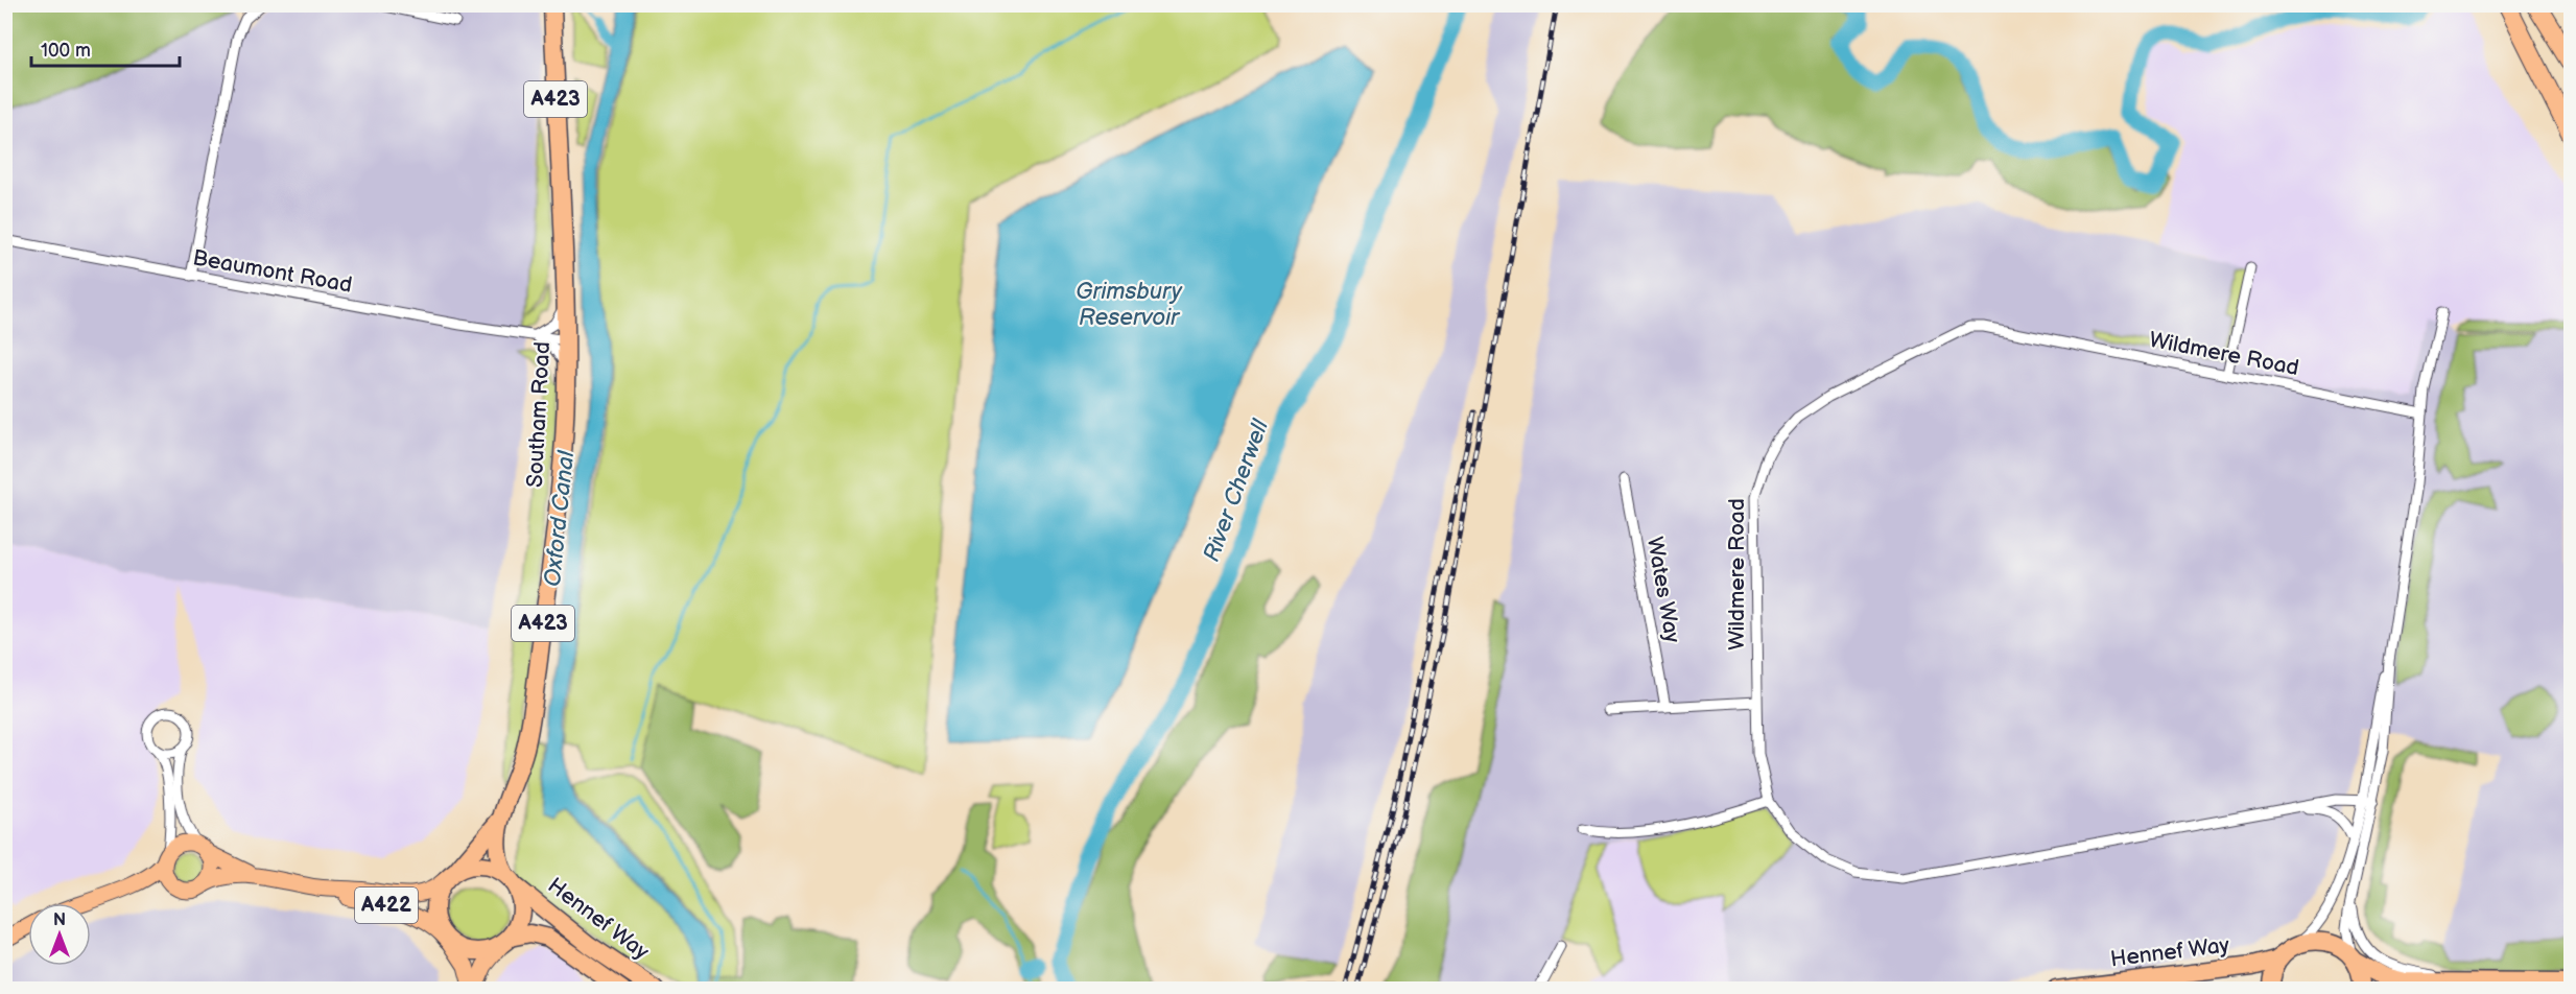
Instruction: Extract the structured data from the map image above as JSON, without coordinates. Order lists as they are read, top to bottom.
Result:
{
  "streets": {
    "highway": ["A423", "Southam Road", "Hennef Way"],
    "main road": ["A422"],
    "street": ["Beaumont Road", "Wildmere Road", "Wates Way"]
  },
  "crossings": [
    ["Beaumont Road", "Southam Road"],
    ["Southam Road", "A422"],
    ["Southam Road", "Hennef Way"],
    ["A422", "Hennef Way"]
  ],
  "water": ["Grimsbury Reservoir", "River Cherwell", "Oxford Canal"],
  "scale_bar": "100 m",
  "north": "top"
}
